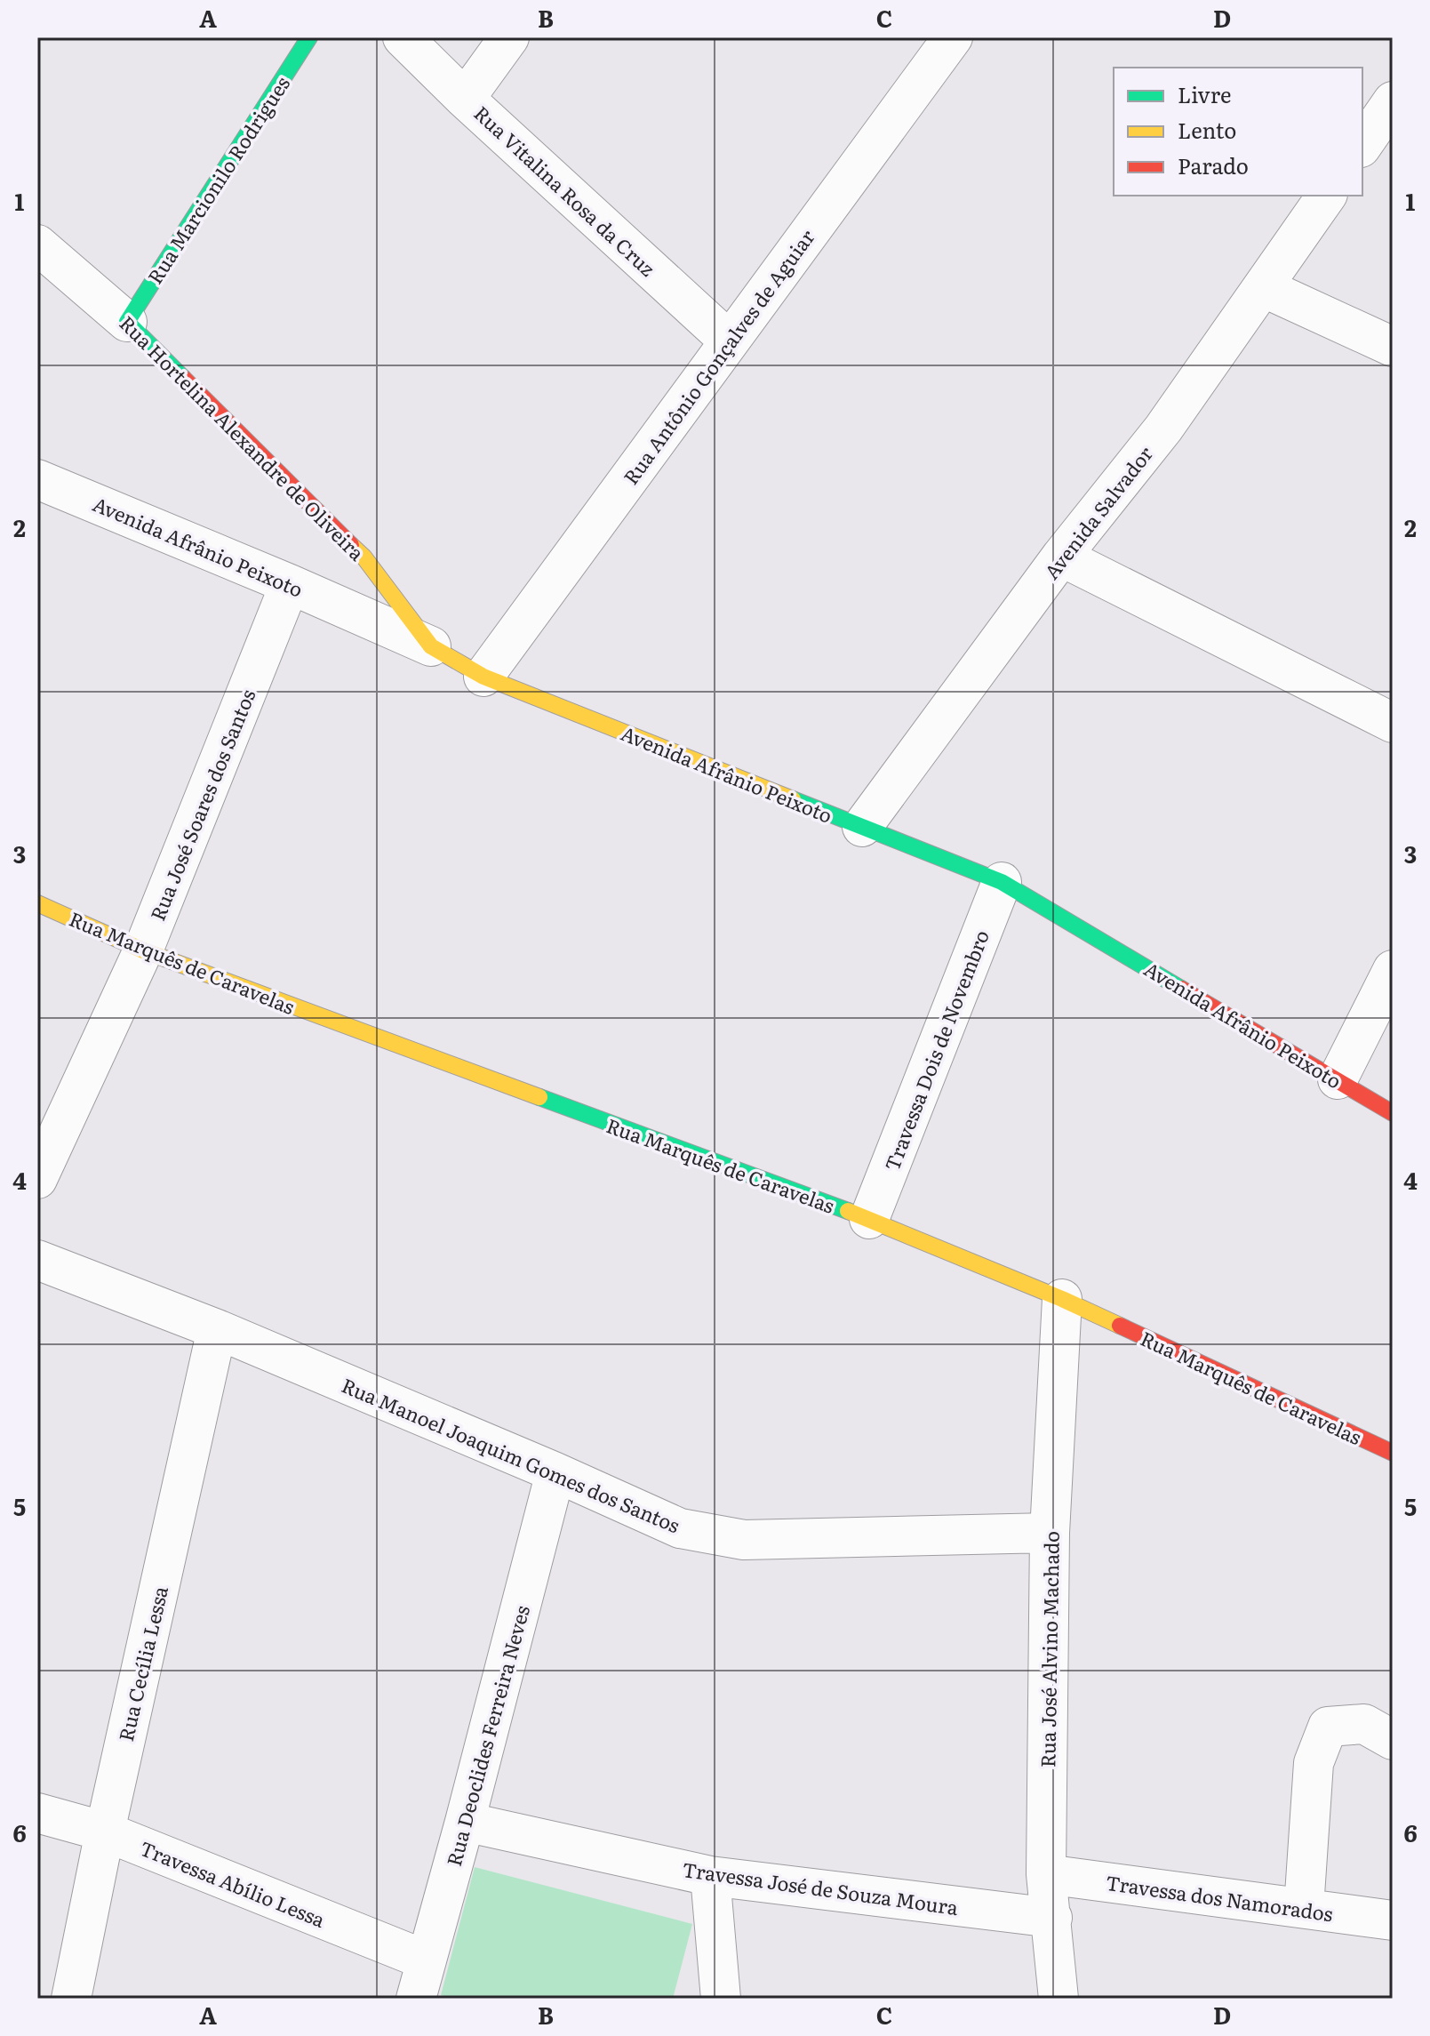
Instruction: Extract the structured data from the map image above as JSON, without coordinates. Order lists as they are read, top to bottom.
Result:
{
  "streets": {
    "street": [
      "Rua Marcionilo Rodrigues",
      "Rua Vitalina Rosa da Cruz",
      "Rua Antônio Gonçalves de Aguiar",
      "Rua Hortelina Alexandre de Oliveira",
      "Avenida Salvador",
      "Avenida Afrânio Peixoto",
      "Rua José Soares dos Santos",
      "Rua Marquês de Caravelas",
      "Travessa Dois de Novembro",
      "Rua Manoel Joaquim Gomes dos Santos",
      "Rua José Alvino Machado",
      "Rua Cecília Lessa",
      "Rua Deoclides Ferreira Neves",
      "Travessa Abílio Lessa",
      "Travessa José de Souza Moura",
      "Travessa dos Namorados"
    ]
  },
  "crossings": [
    ["Rua Marcionilo Rodrigues", "Rua Hortelina Alexandre de Oliveira"],
    ["Rua Vitalina Rosa da Cruz", "Rua Antônio Gonçalves de Aguiar"],
    ["Rua Antônio Gonçalves de Aguiar", "Avenida Afrânio Peixoto"],
    ["Rua Hortelina Alexandre de Oliveira", "Avenida Afrânio Peixoto"],
    ["Avenida Salvador", "Avenida Afrânio Peixoto"],
    ["Avenida Afrânio Peixoto", "Rua José Soares dos Santos"],
    ["Avenida Afrânio Peixoto", "Travessa Dois de Novembro"],
    ["Rua José Soares dos Santos", "Rua Marquês de Caravelas"],
    ["Rua Marquês de Caravelas", "Travessa Dois de Novembro"],
    ["Rua Marquês de Caravelas", "Rua José Alvino Machado"],
    ["Rua Manoel Joaquim Gomes dos Santos", "Rua José Alvino Machado"],
    ["Rua Manoel Joaquim Gomes dos Santos", "Rua Cecília Lessa"],
    ["Rua Manoel Joaquim Gomes dos Santos", "Rua Deoclides Ferreira Neves"],
    ["Rua José Alvino Machado", "Travessa José de Souza Moura"],
    ["Rua José Alvino Machado", "Travessa dos Namorados"],
    ["Rua Cecília Lessa", "Travessa Abílio Lessa"],
    ["Rua Deoclides Ferreira Neves", "Travessa Abílio Lessa"],
    ["Rua Deoclides Ferreira Neves", "Travessa José de Souza Moura"]
  ],
  "legend": ["Livre", "Lento", "Parado"],
  "grid": {
    "columns": [
      "A",
      "B",
      "C",
      "D"
    ],
    "rows": [
      "1",
      "2",
      "3",
      "4",
      "5",
      "6"
    ]
  }
}
